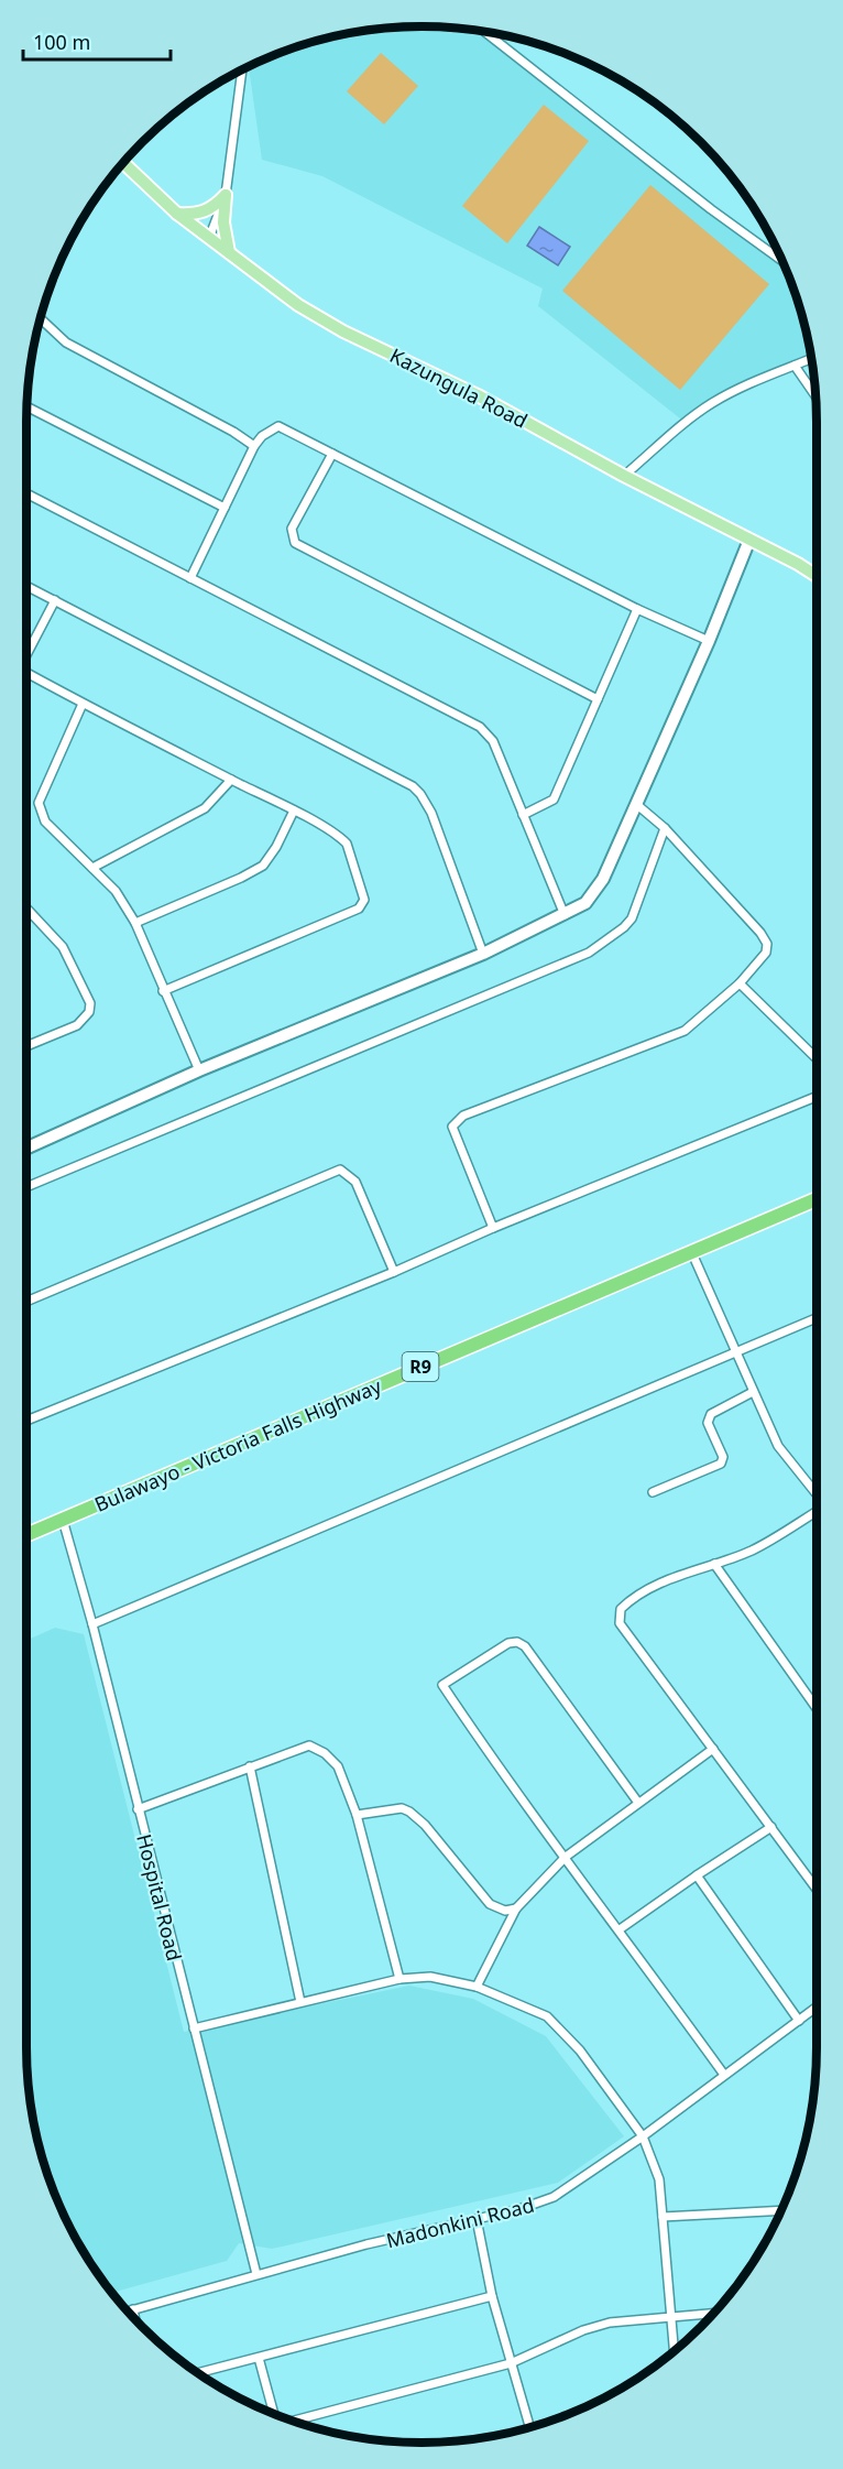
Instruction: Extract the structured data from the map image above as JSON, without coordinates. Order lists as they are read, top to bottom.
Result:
{
  "streets": {
    "highway": ["R9", "Bulawayo - Victoria Falls Highway"],
    "main road": ["Kazungula Road"],
    "street": ["Hospital Road", "Madonkini Road"]
  },
  "crossings": [
    ["Bulawayo - Victoria Falls Highway", "Hospital Road"],
    ["Hospital Road", "Madonkini Road"]
  ],
  "scale_bar": "100 m"
}
